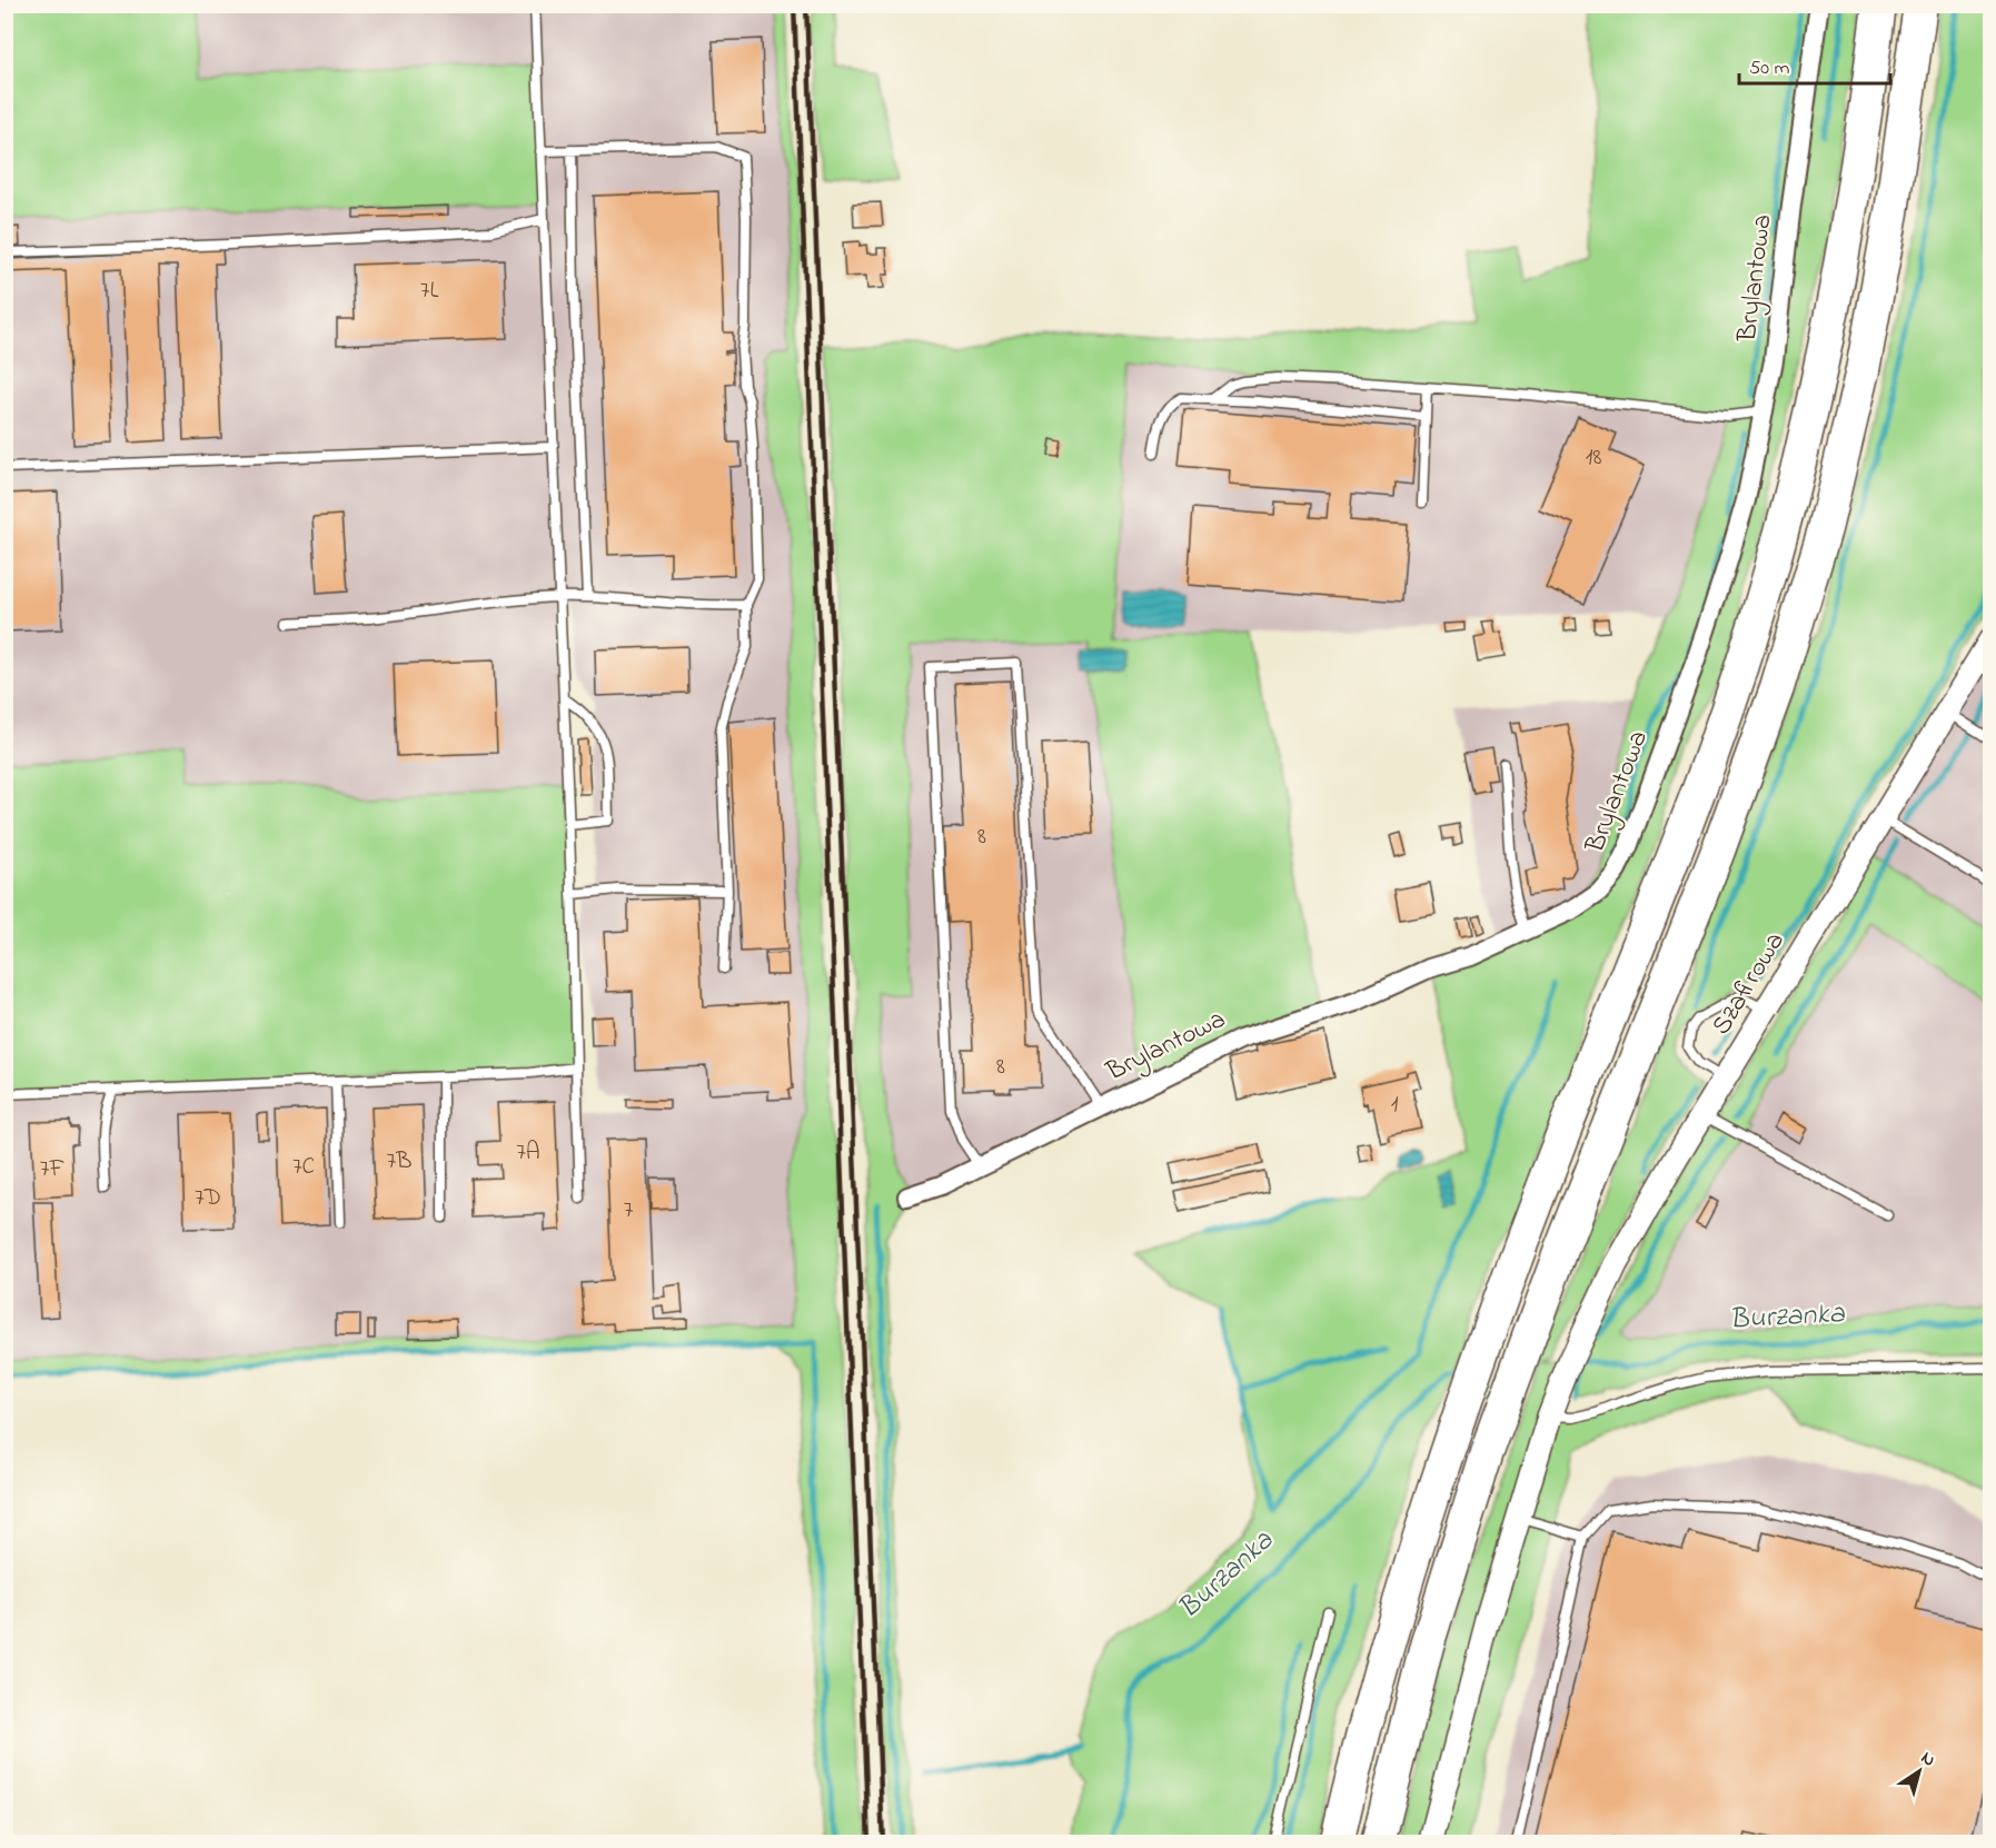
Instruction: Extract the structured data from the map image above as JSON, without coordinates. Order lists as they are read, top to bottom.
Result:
{
  "streets": {
    "street": ["Brylantowa", "Szafirowa"]
  },
  "water": ["Burzanka"],
  "house_numbers": [
    "7L",
    "18",
    "8",
    "8",
    "1",
    "7A",
    "7B",
    "7C",
    "7F",
    "7D",
    "7"
  ],
  "scale_bar": "50 m",
  "north": "top right"
}
